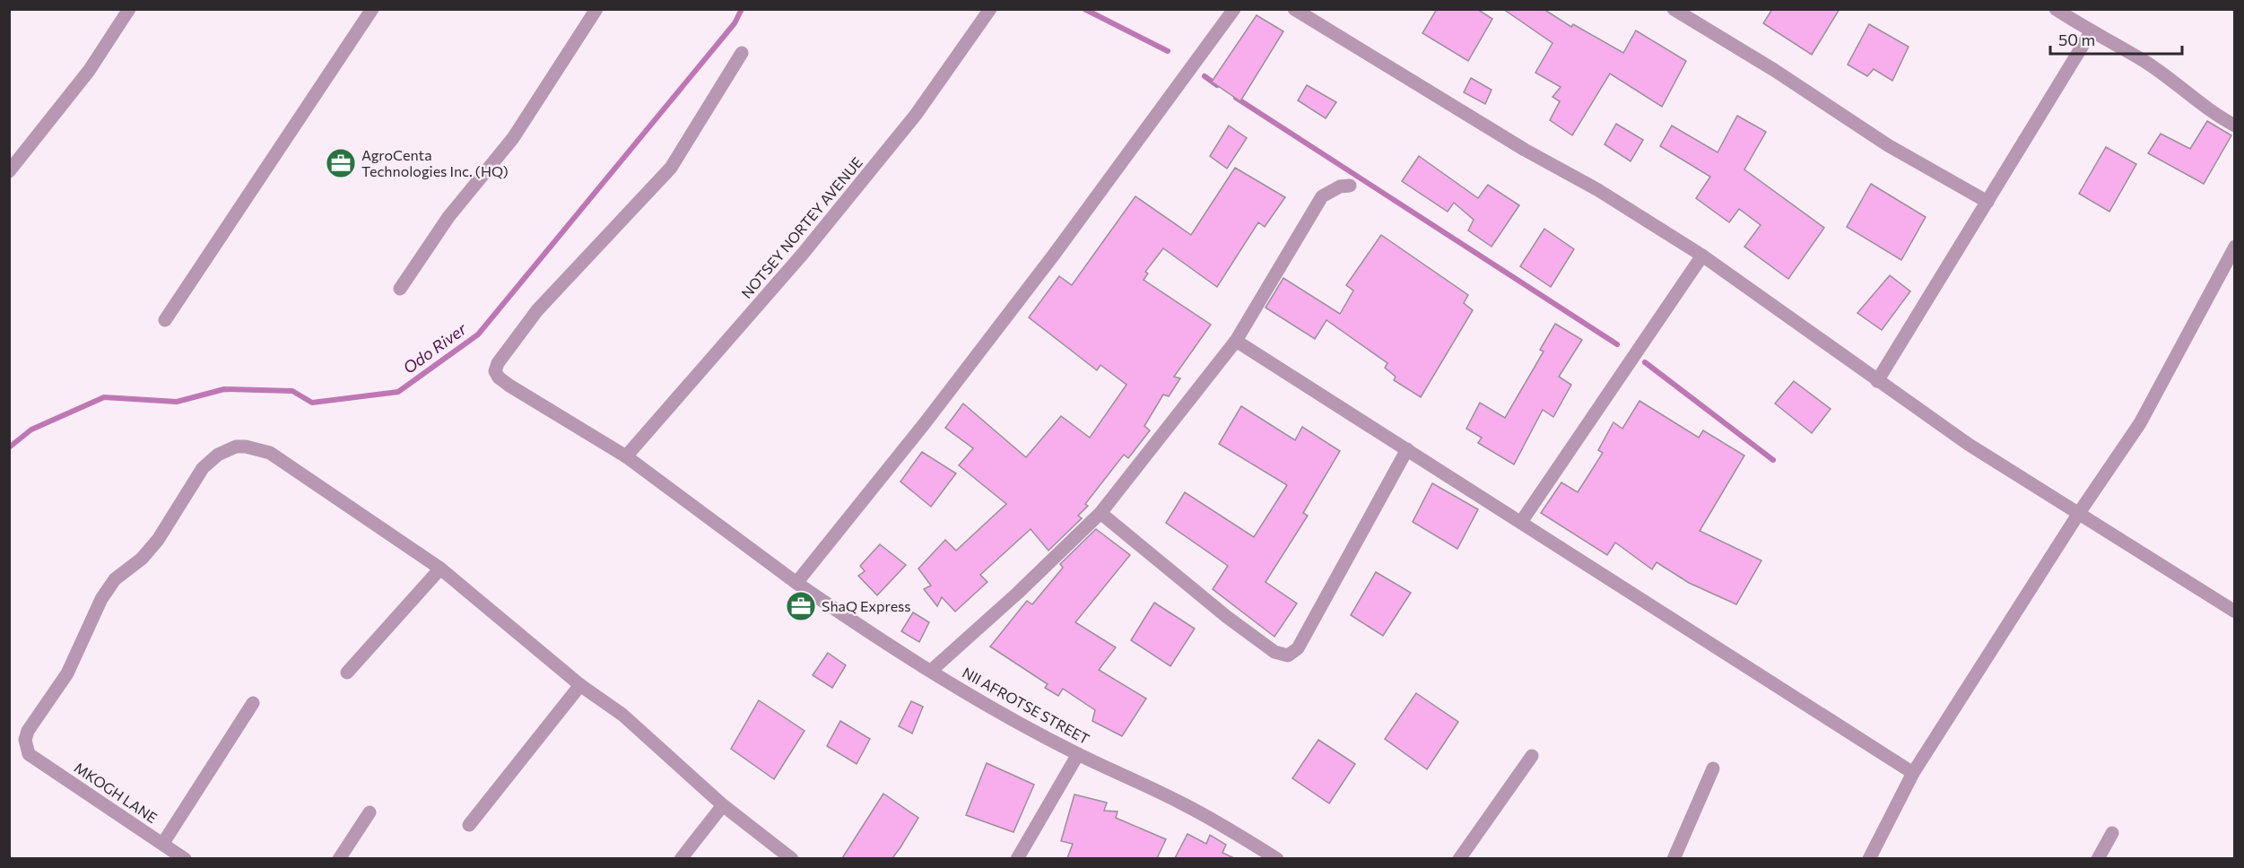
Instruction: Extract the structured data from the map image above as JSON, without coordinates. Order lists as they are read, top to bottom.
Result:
{
  "streets": {
    "street": ["NOTSEY NORTEY AVENUE", "NII AFROTSE STREET", "MKOGH LANE"]
  },
  "crossings": [
    ["NOTSEY NORTEY AVENUE", "NII AFROTSE STREET"]
  ],
  "water": ["Odo River"],
  "places": {
    "office": ["AgroCenta Technologies Inc. (HQ)", "ShaQ Express"]
  },
  "scale_bar": "50 m"
}
